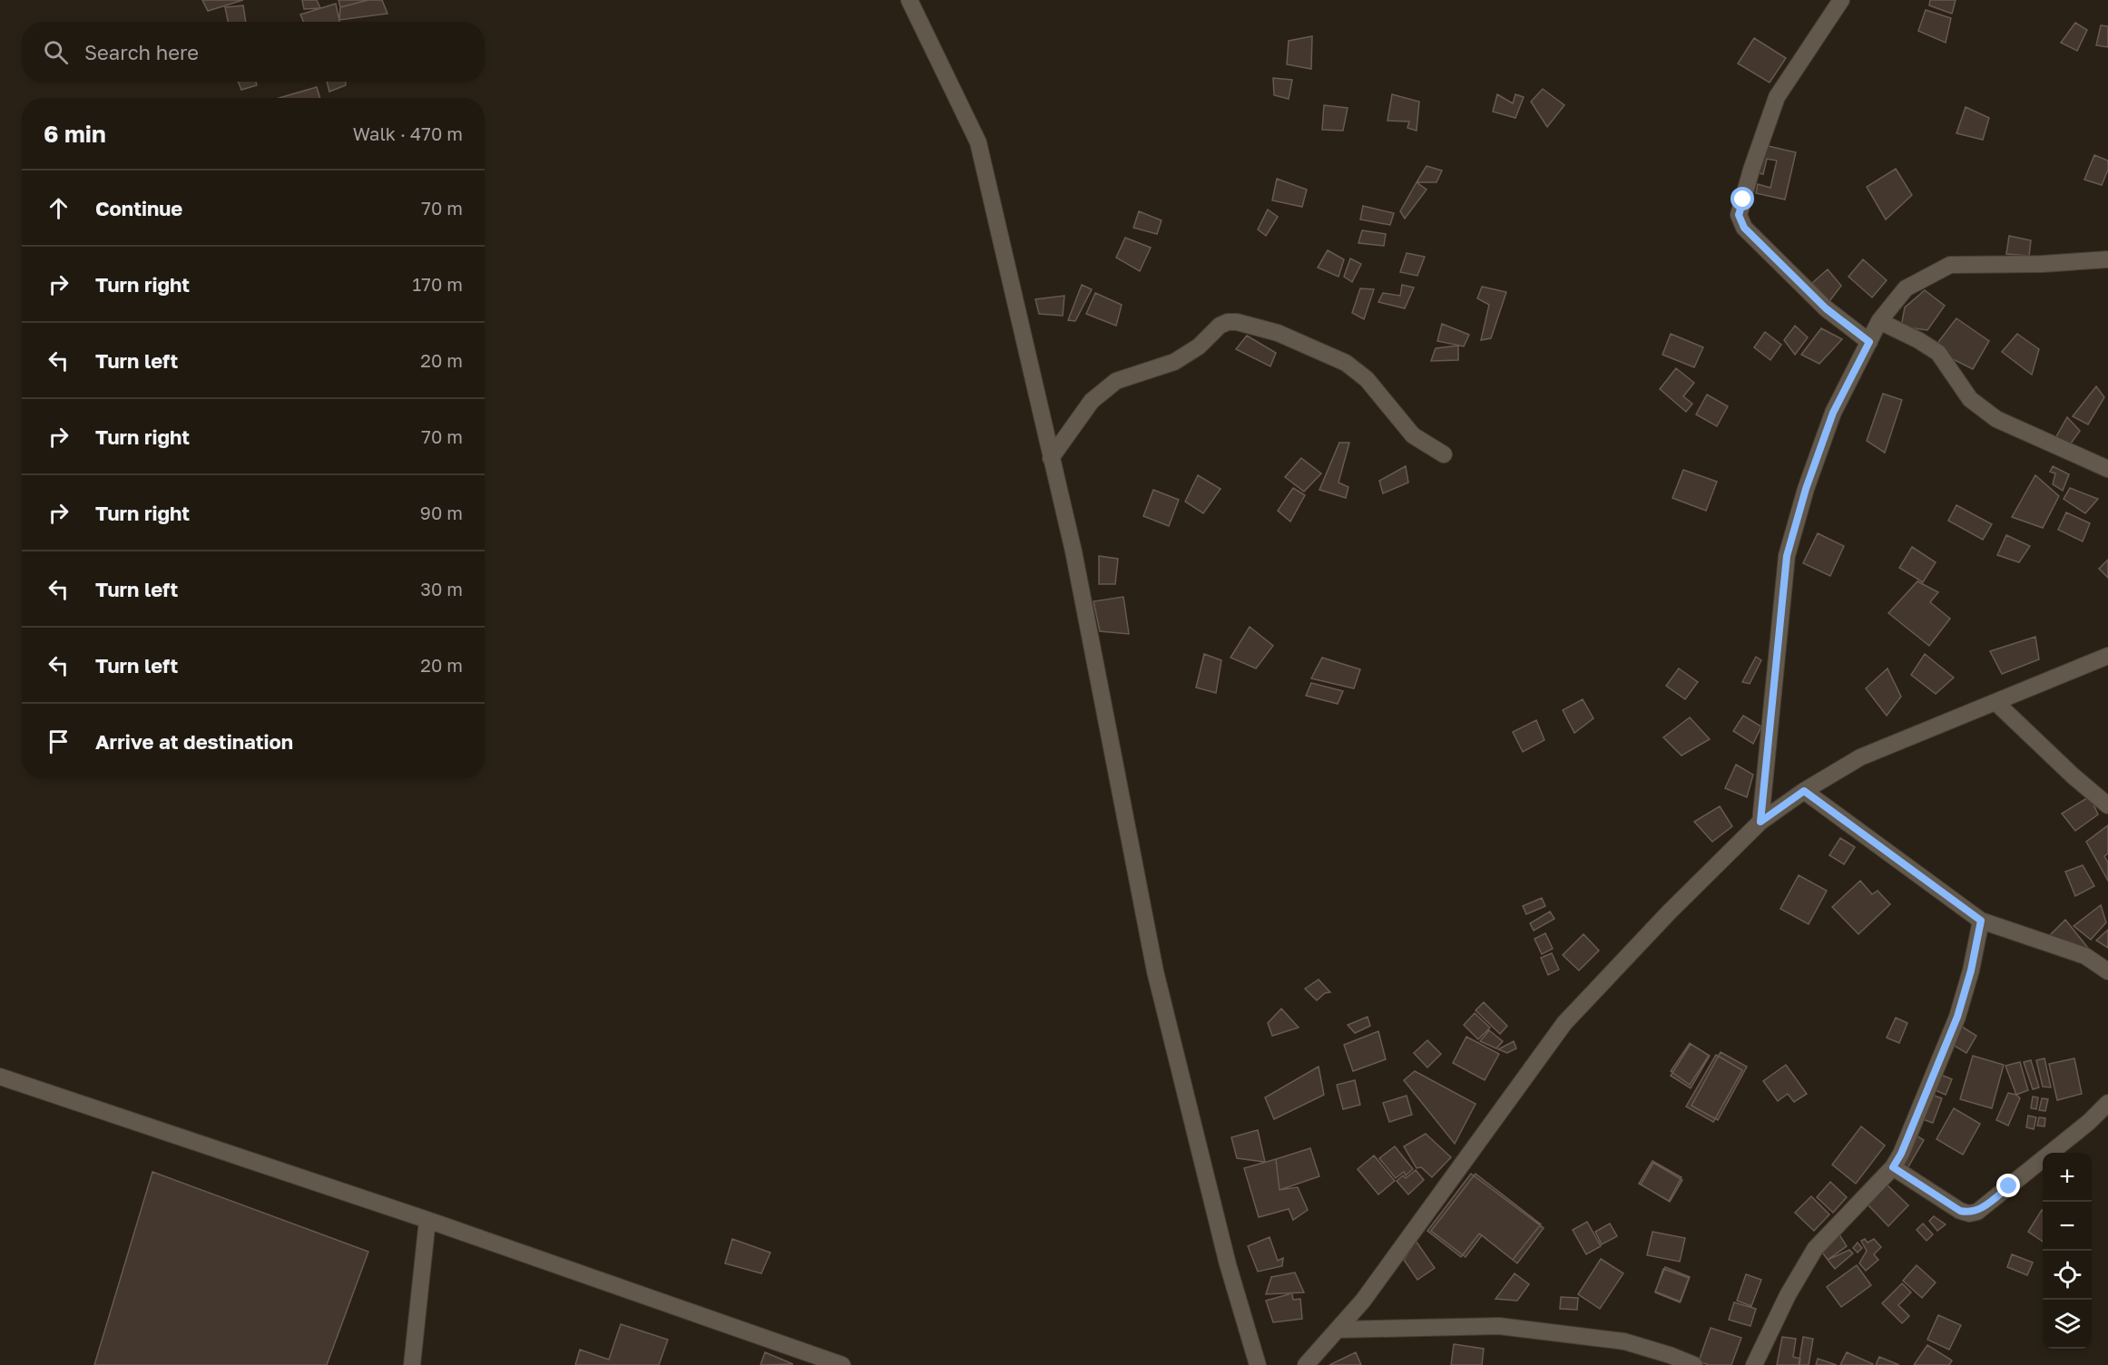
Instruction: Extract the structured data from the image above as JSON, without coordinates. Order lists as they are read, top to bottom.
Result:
{
  "page": {
    "search": "Search here",
    "heading": ["6 min", "Walk · 470 m"],
    "list": [
      ["Continue", "70 m"],
      ["Turn right", "170 m"],
      ["Turn left", "20 m"],
      ["Turn right", "70 m"],
      ["Turn right", "90 m"],
      ["Turn left", "30 m"],
      ["Turn left", "20 m"],
      "Arrive at destination"
    ],
    "map_buttons": ["+", "−"]
  }
}
